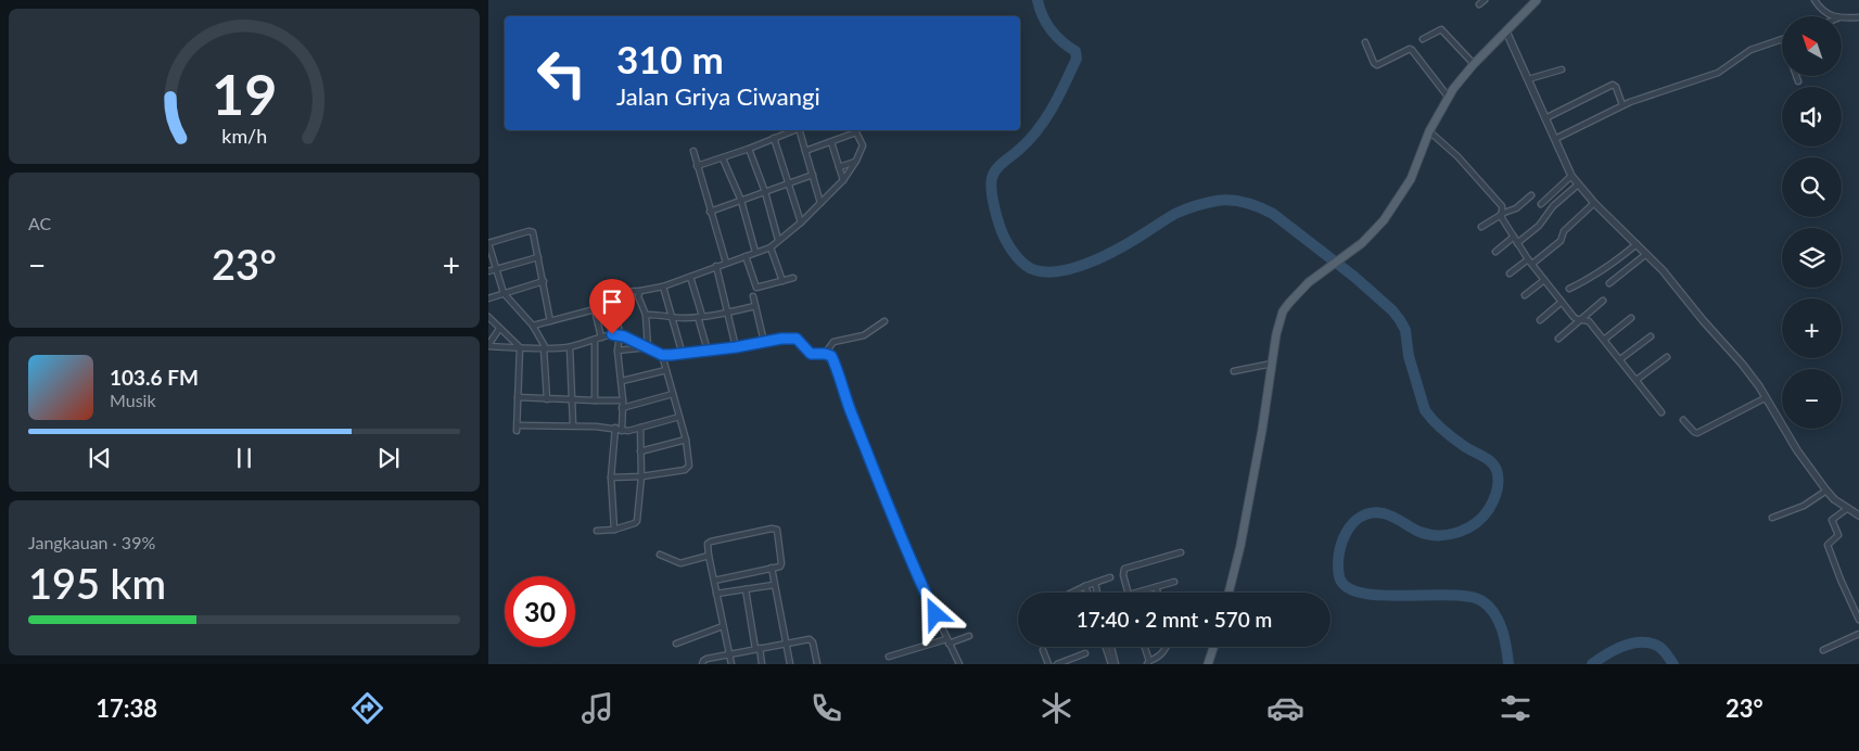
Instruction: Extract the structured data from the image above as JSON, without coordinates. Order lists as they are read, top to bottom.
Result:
{
  "north": "top left",
  "page": {
    "map_buttons": ["+", "−"],
    "turn": ["310 m", "Jalan Griya Ciwangi"],
    "tile": [
      "AC",
      ["Jangkauan · 39%", "195 km"]
    ],
    "heat": ["−", "23°", "+"],
    "song": ["103.6 FM", "Musik"],
    "limit": "30",
    "trip": "17:40 · 2 mnt · 570 m",
    "tabs": ["17:38", "23°"],
    "gauge": ["19", "km/h"]
  }
}
